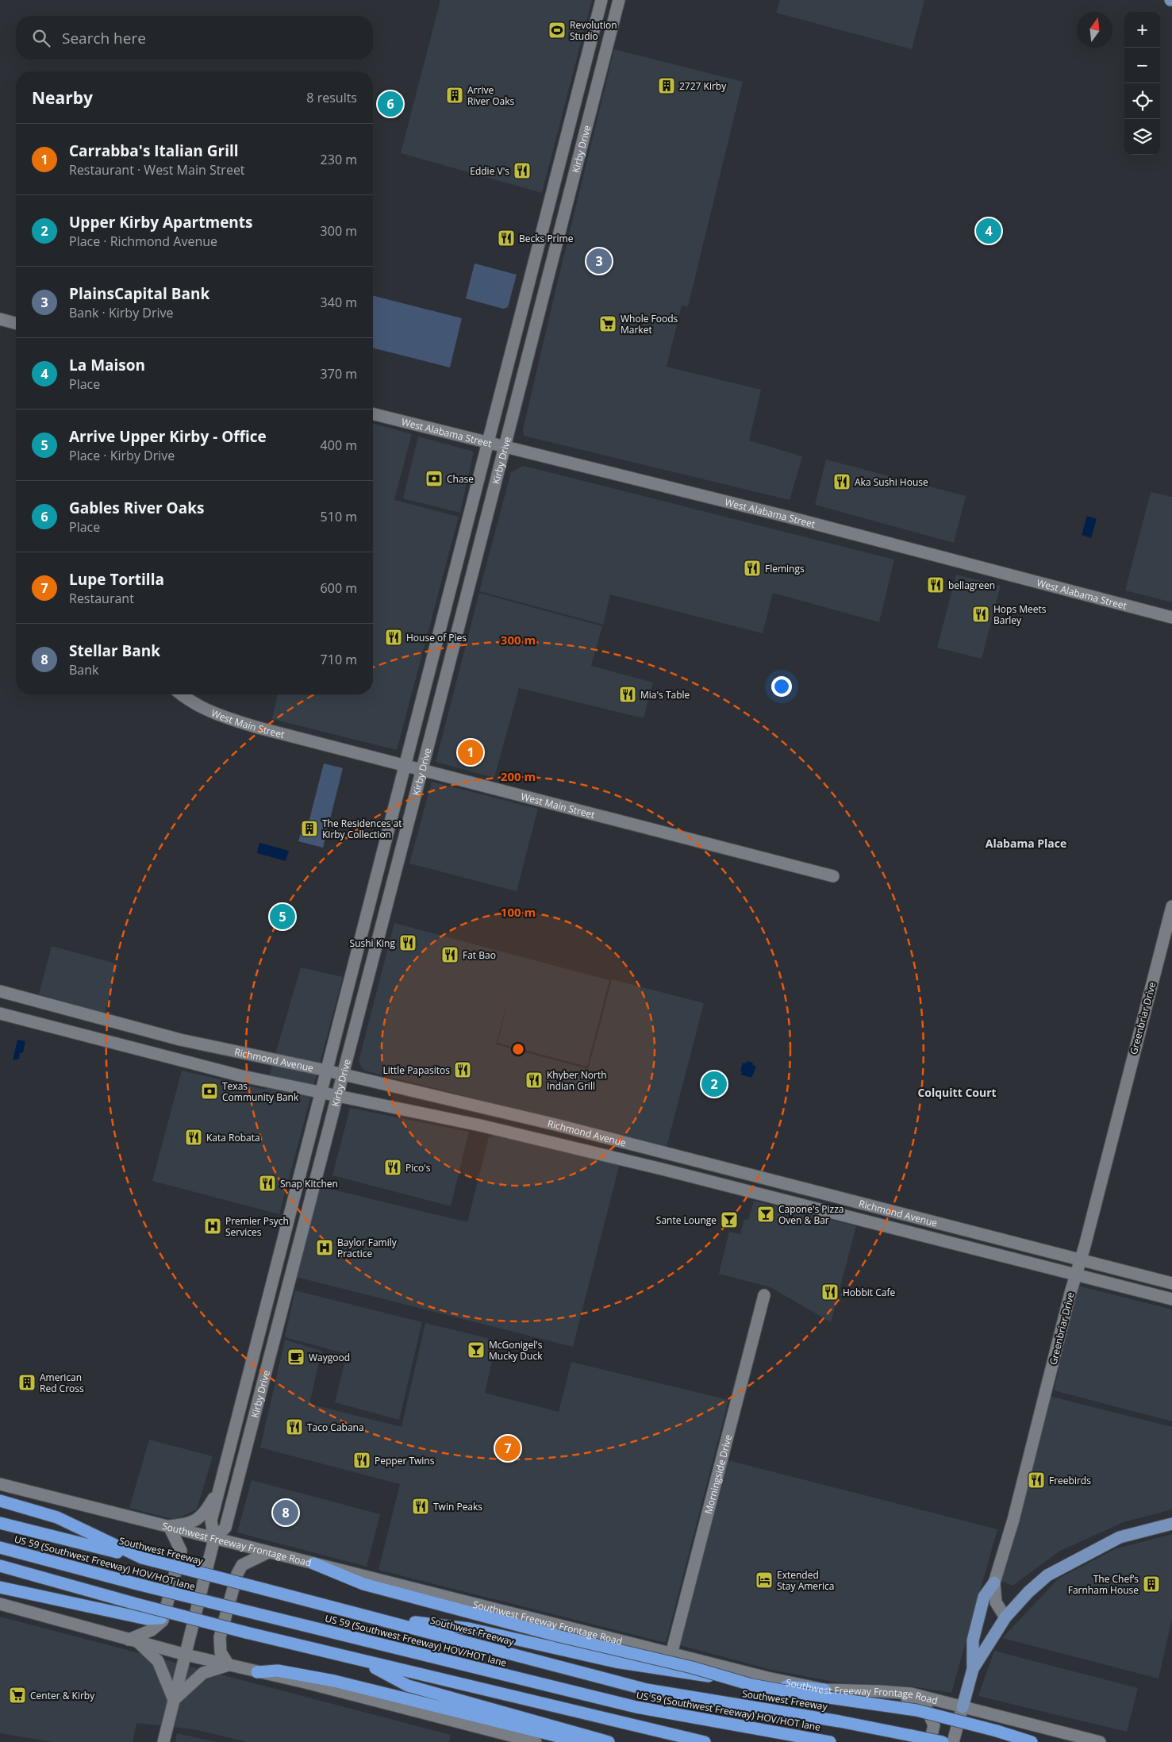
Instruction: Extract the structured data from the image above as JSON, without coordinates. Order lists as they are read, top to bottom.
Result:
{
  "streets": {
    "highway": ["Southwest Freeway", "US 59 (Southwest Freeway) HOV/HOT lane"],
    "main road": [
      "Kirby Drive",
      "West Alabama Street",
      "West Main Street",
      "Greenbriar Drive",
      "Richmond Avenue",
      "Morningside Drive",
      "Southwest Freeway Frontage Road"
    ]
  },
  "crossings": [
    ["Kirby Drive", "West Alabama Street"],
    ["Kirby Drive", "West Main Street"],
    ["Kirby Drive", "Richmond Avenue"],
    ["Kirby Drive", "Southwest Freeway Frontage Road"],
    ["Greenbriar Drive", "Richmond Avenue"],
    ["Morningside Drive", "Southwest Freeway Frontage Road"]
  ],
  "districts": ["Alabama Place", "Colquitt Court"],
  "places": {
    "sports": ["Revolution Studio"],
    "building": [
      "2727 Kirby",
      "Arrive River Oaks",
      "The Residences at Kirby Collection",
      "American Red Cross",
      "The Chef’s Farnham House"
    ],
    "restaurant": [
      "Eddie V's",
      "Becks Prime",
      "Aka Sushi House",
      "Flemings",
      "bellagreen",
      "Hops Meets Barley",
      "House of Pies",
      "Mia's Table",
      "Sushi King",
      "Fat Bao",
      "Little Papasitos",
      "Khyber North Indian Grill",
      "Kata Robata",
      "Pico's",
      "Snap Kitchen",
      "Hobbit Cafe",
      "Taco Cabana",
      "Pepper Twins",
      "Freebirds",
      "Twin Peaks"
    ],
    "supermarket": ["Whole Foods Market", "Center & Kirby"],
    "bank": ["Chase", "Texas Community Bank"],
    "bar": ["Capone's Pizza Oven & Bar", "Sante Lounge", "McGonigel's Mucky Duck"],
    "hospital": ["Premier Psych Services", "Baylor Family Practice"],
    "cafe": ["Waygood"],
    "hotel": ["Extended Stay America"]
  },
  "north": "top",
  "page": {
    "map_buttons": ["+", "−"],
    "search": "Search here",
    "heading": ["Nearby", "8 results"],
    "pins": [
      "6",
      "4",
      "3",
      "1",
      "5",
      "2",
      "7",
      "8"
    ],
    "list": [
      {
        "mark": "1",
        "name": "Carrabba's Italian Grill",
        "note": "Restaurant · West Main Street",
        "value": "230 m"
      },
      {
        "mark": "2",
        "name": "Upper Kirby Apartments",
        "note": "Place · Richmond Avenue",
        "value": "300 m"
      },
      {
        "mark": "3",
        "name": "PlainsCapital Bank",
        "note": "Bank · Kirby Drive",
        "value": "340 m"
      },
      {
        "mark": "4",
        "name": "La Maison",
        "note": "Place",
        "value": "370 m"
      },
      {
        "mark": "5",
        "name": "Arrive Upper Kirby - Office",
        "note": "Place · Kirby Drive",
        "value": "400 m"
      },
      {
        "mark": "6",
        "name": "Gables River Oaks",
        "note": "Place",
        "value": "510 m"
      },
      {
        "mark": "7",
        "name": "Lupe Tortilla",
        "note": "Restaurant",
        "value": "600 m"
      },
      {
        "mark": "8",
        "name": "Stellar Bank",
        "note": "Bank",
        "value": "710 m"
      }
    ]
  },
  "rings": ["300 m", "200 m", "100 m"]
}
